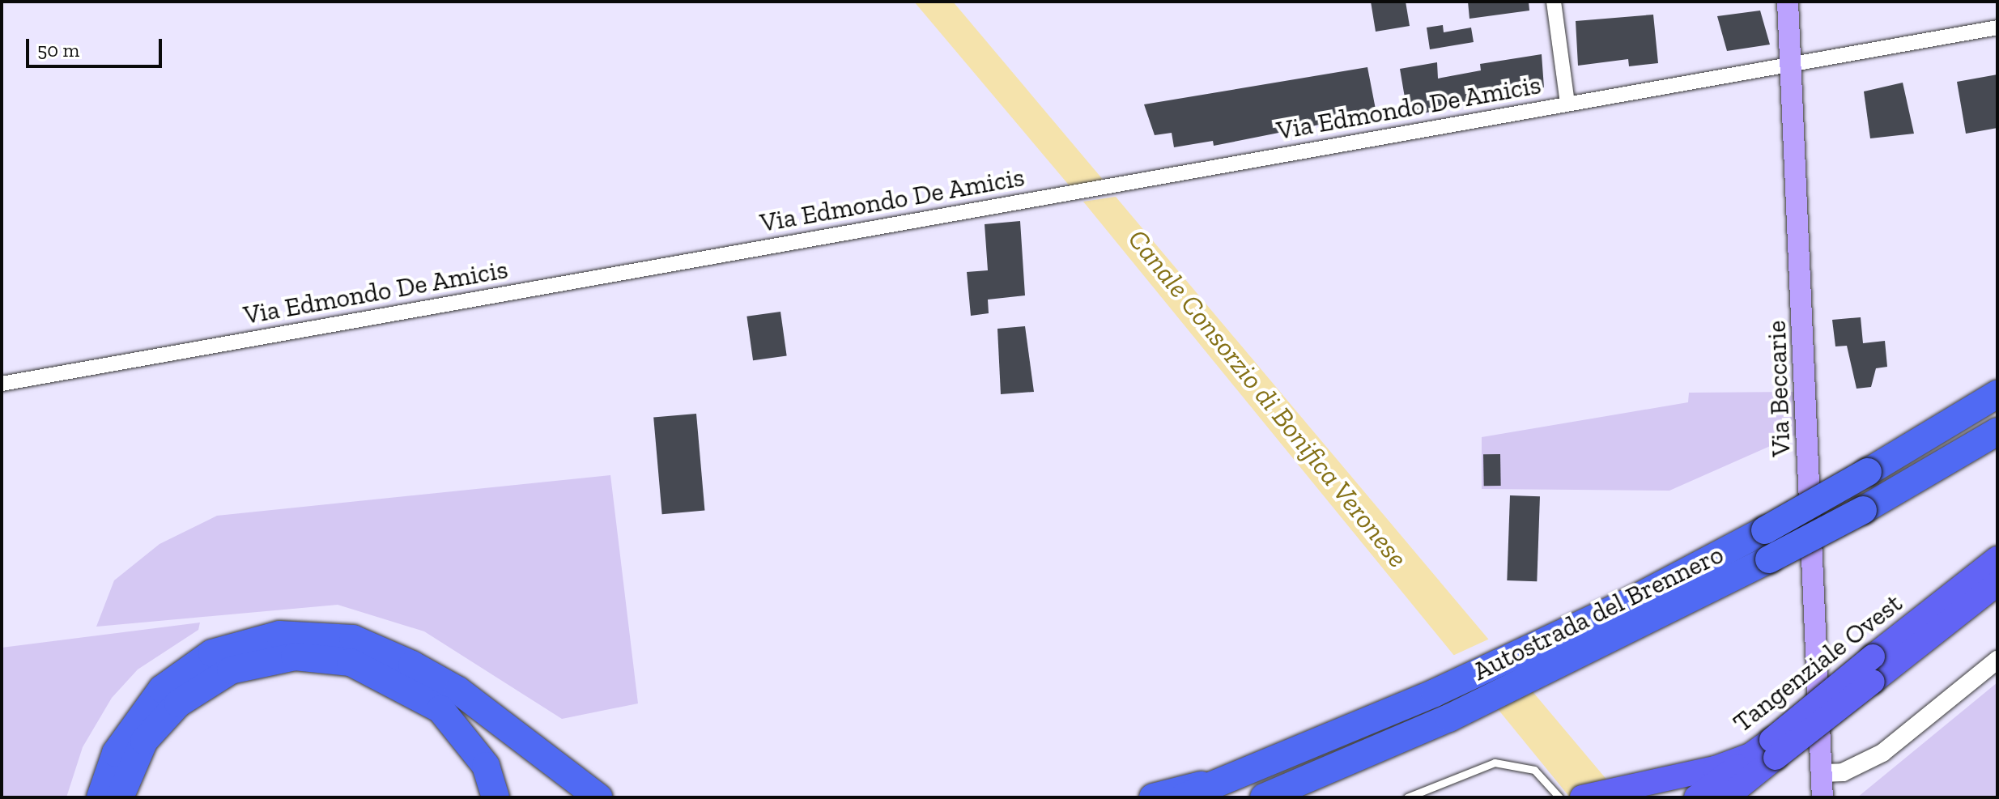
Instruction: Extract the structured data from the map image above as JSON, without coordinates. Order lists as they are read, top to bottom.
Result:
{
  "streets": {
    "highway": ["Autostrada del Brennero", "Tangenziale Ovest"],
    "main road": ["Via Beccarie"],
    "street": ["Via Edmondo De Amicis"]
  },
  "crossings": [
    ["Via Edmondo De Amicis", "Via Beccarie"]
  ],
  "water": ["Canale Consorzio di Bonifica Veronese"],
  "scale_bar": "50 m"
}
